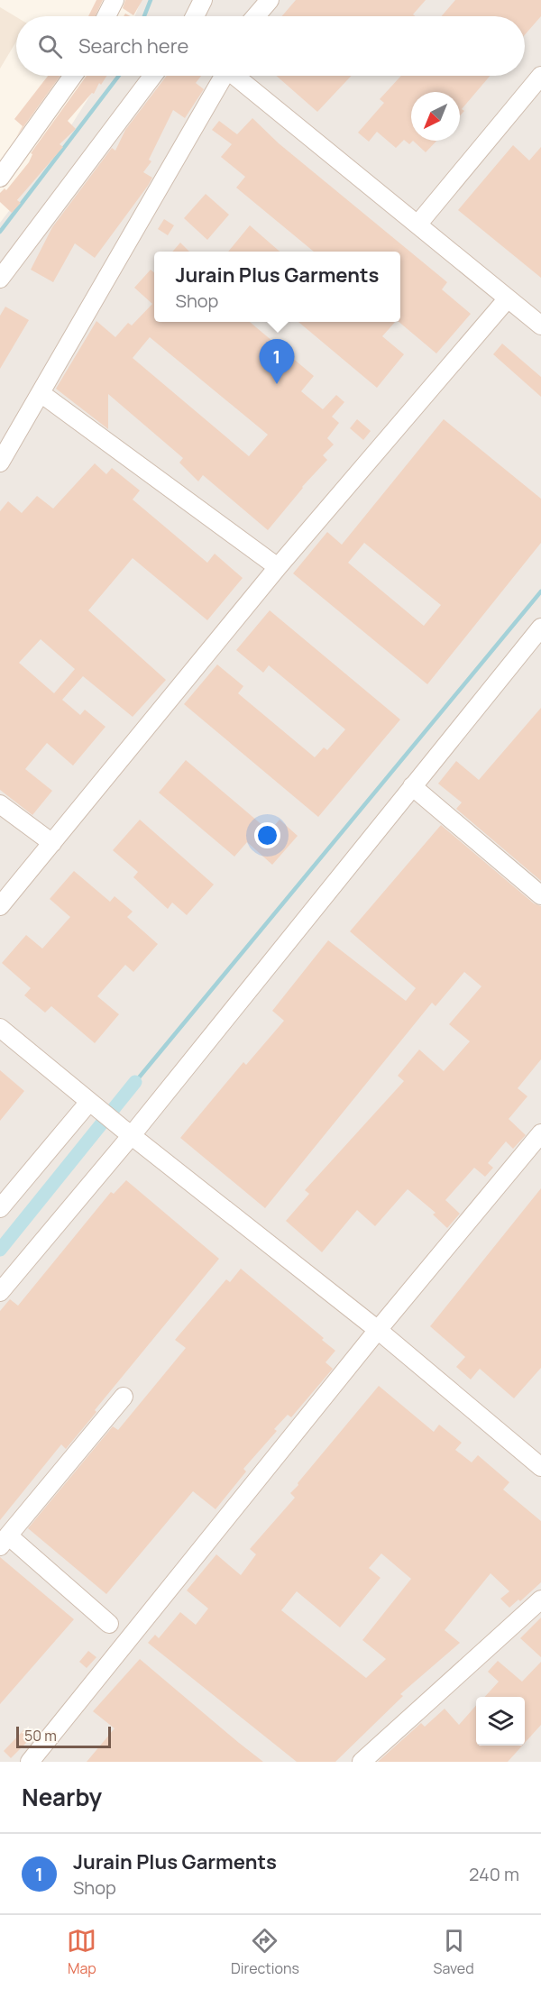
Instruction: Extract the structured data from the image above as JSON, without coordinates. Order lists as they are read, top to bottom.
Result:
{
  "scale_bar": "50 m",
  "north": "bottom left",
  "page": {
    "search": "Search here",
    "popup": ["Jurain Plus Garments", "Shop"],
    "pins": "1",
    "scale": "50 m",
    "heading": "Nearby",
    "list": [
      {
        "mark": "1",
        "name": "Jurain Plus Garments",
        "note": "Shop",
        "value": "240 m"
      }
    ],
    "nav": ["Map", "Directions", "Saved"]
  }
}
